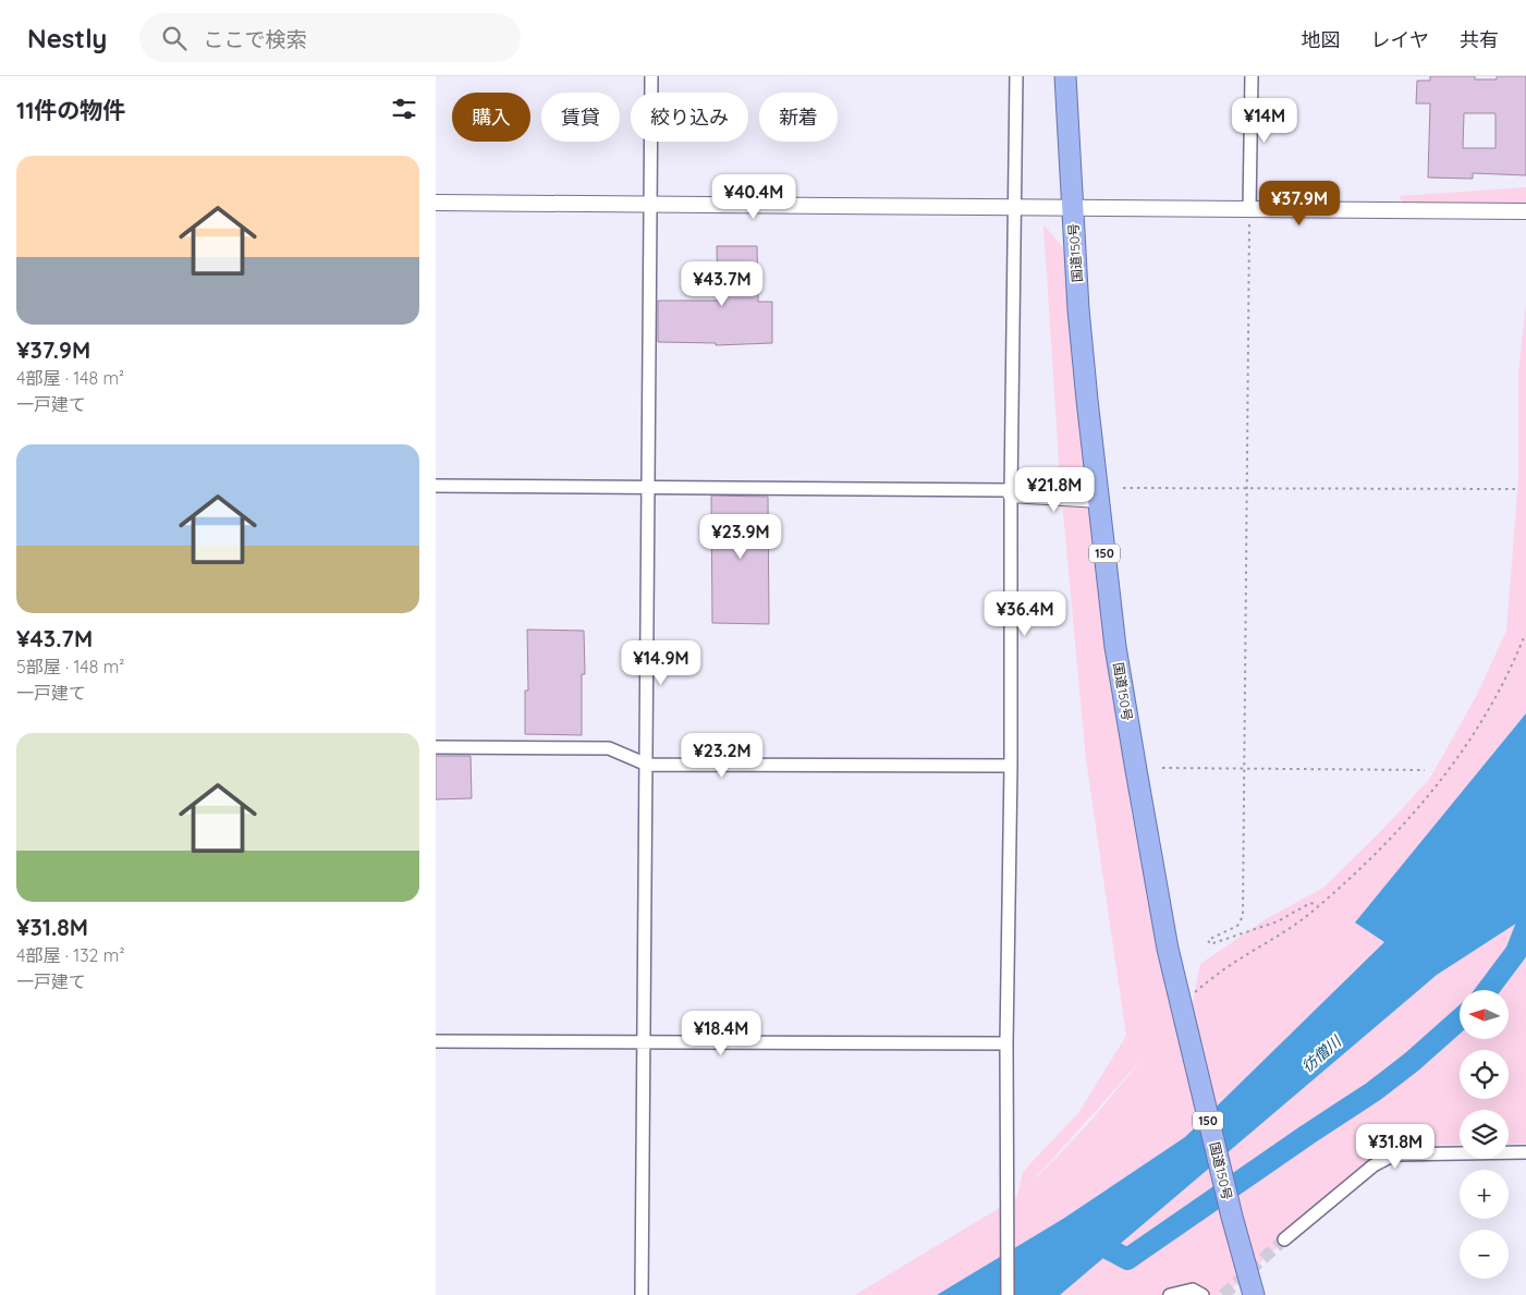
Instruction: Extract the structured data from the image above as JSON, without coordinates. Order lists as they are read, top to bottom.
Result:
{
  "streets": {
    "highway": ["国道150号", "150"]
  },
  "water": ["彷僧川"],
  "north": "left",
  "page": {
    "header": "Nestly",
    "search": "ここで検索",
    "nav": ["地図", "レイヤ", "共有"],
    "heading": "11件の物件",
    "chip": [
      "購入",
      "賃貸",
      "絞り込み",
      "新着"
    ],
    "price": [
      "¥14M",
      "¥40.4M",
      "¥37.9M",
      "¥43.7M",
      "¥21.8M",
      "¥23.9M",
      "¥36.4M",
      "¥14.9M",
      "¥23.2M",
      "¥18.4M",
      "¥31.8M"
    ],
    "list": [
      {
        "name": "¥37.9M",
        "note": "4部屋 · 148 m² · 一戸建て"
      },
      {
        "name": "¥43.7M",
        "note": "5部屋 · 148 m² · 一戸建て"
      },
      {
        "name": "¥31.8M",
        "note": "4部屋 · 132 m² · 一戸建て"
      }
    ],
    "map_buttons": ["+", "−"]
  }
}
